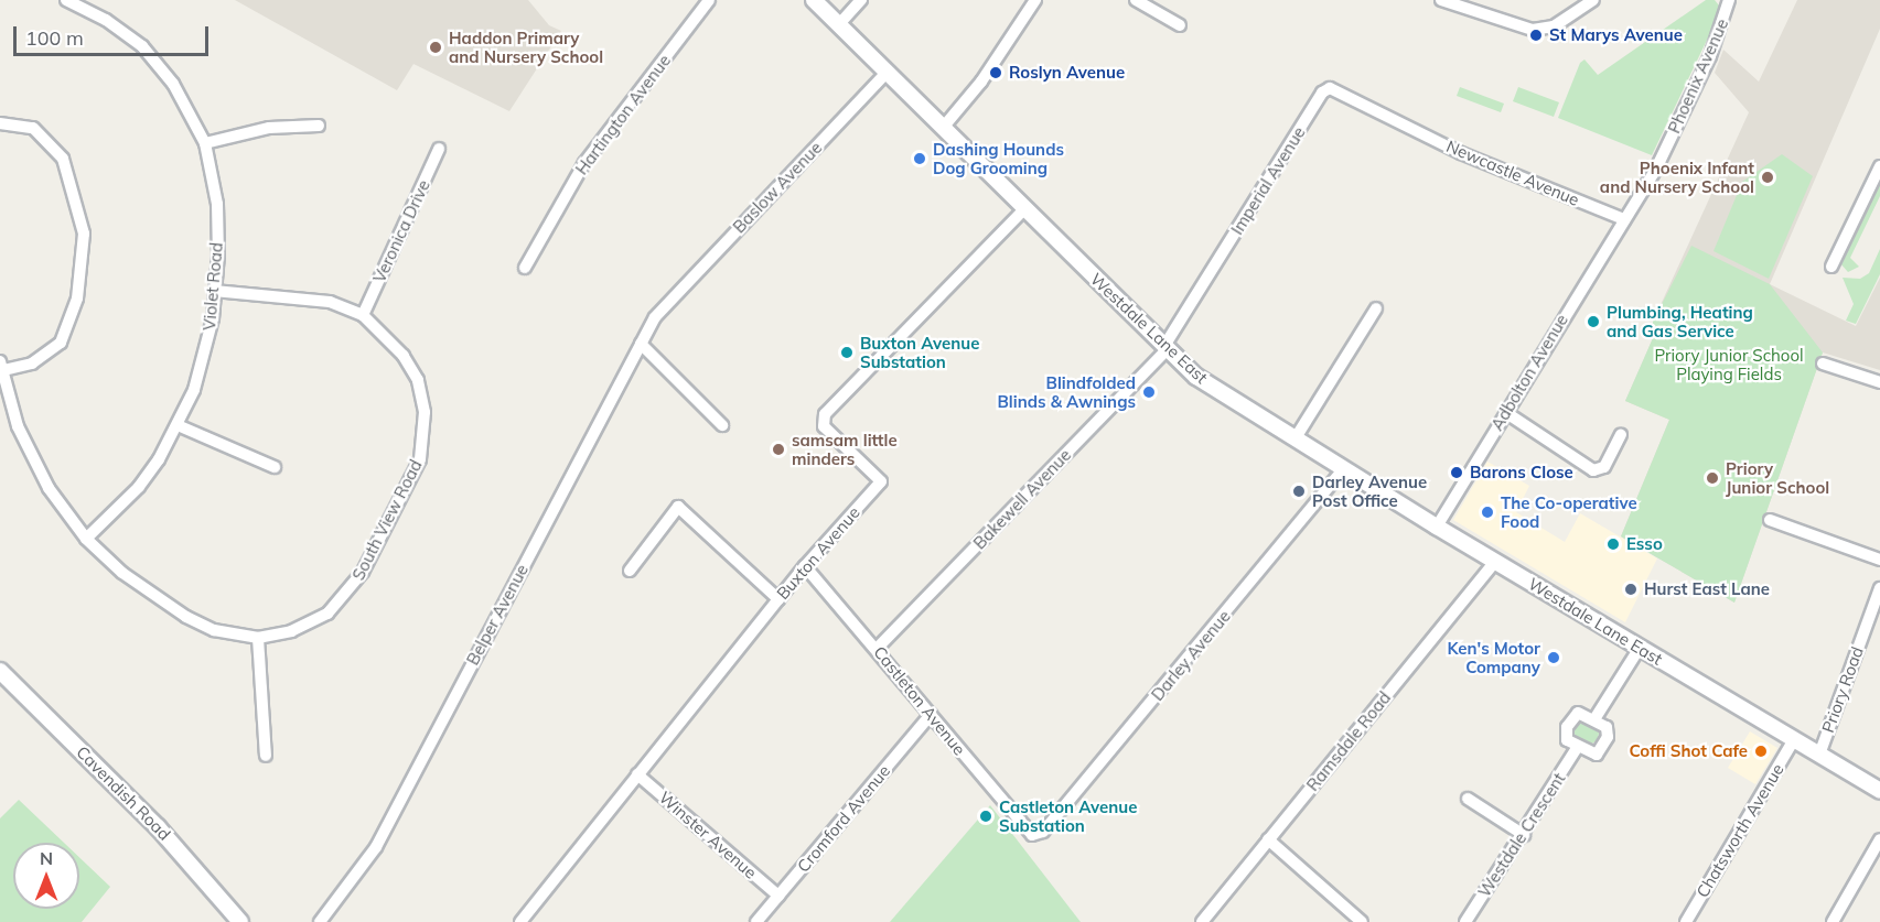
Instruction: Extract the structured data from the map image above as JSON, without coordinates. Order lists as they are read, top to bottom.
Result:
{
  "streets": {
    "street": [
      "Phoenix Avenue",
      "Hartington Avenue",
      "Newcastle Avenue",
      "Imperial Avenue",
      "Baslow Avenue",
      "Veronica Drive",
      "Violet Road",
      "Westdale Lane East",
      "Adbolton Avenue",
      "Bakewell Avenue",
      "South View Road",
      "Buxton Avenue",
      "Belper Avenue",
      "Darley Avenue",
      "Priory Road",
      "Castleton Avenue",
      "Ramsdale Road",
      "Cavendish Road",
      "Cromford Avenue",
      "Chatsworth Avenue",
      "Winster Avenue",
      "Westdale Crescent"
    ]
  },
  "crossings": [
    ["Phoenix Avenue", "Newcastle Avenue"],
    ["Phoenix Avenue", "Adbolton Avenue"],
    ["Newcastle Avenue", "Imperial Avenue"],
    ["Newcastle Avenue", "Adbolton Avenue"],
    ["Imperial Avenue", "Westdale Lane East"],
    ["Imperial Avenue", "Bakewell Avenue"],
    ["Baslow Avenue", "Westdale Lane East"],
    ["Baslow Avenue", "Belper Avenue"],
    ["Veronica Drive", "South View Road"],
    ["Violet Road", "South View Road"],
    ["Westdale Lane East", "Adbolton Avenue"],
    ["Westdale Lane East", "Bakewell Avenue"],
    ["Westdale Lane East", "Buxton Avenue"],
    ["Westdale Lane East", "Darley Avenue"],
    ["Westdale Lane East", "Priory Road"],
    ["Westdale Lane East", "Ramsdale Road"],
    ["Westdale Lane East", "Chatsworth Avenue"],
    ["Bakewell Avenue", "Castleton Avenue"],
    ["Buxton Avenue", "Castleton Avenue"],
    ["Buxton Avenue", "Winster Avenue"],
    ["Darley Avenue", "Castleton Avenue"],
    ["Castleton Avenue", "Cromford Avenue"],
    ["Cromford Avenue", "Winster Avenue"]
  ],
  "parks": ["Priory Junior School Playing Fields"],
  "places": [
    "St Marys Avenue",
    "Haddon Primary and Nursery School",
    "Roslyn Avenue",
    "Dashing Hounds Dog Grooming",
    "Phoenix Infant and Nursery School",
    "Plumbing, Heating and Gas Service",
    "Buxton Avenue Substation",
    "Blindfolded Blinds & Awnings",
    "samsam little minders",
    "Barons Close",
    "Priory Junior School",
    "Darley Avenue Post Office",
    "The Co-operative Food",
    "Esso",
    "Hurst East Lane",
    "Ken's Motor Company",
    "Coffi Shot Cafe",
    "Castleton Avenue Substation"
  ],
  "scale_bar": "100 m",
  "north": "top"
}
